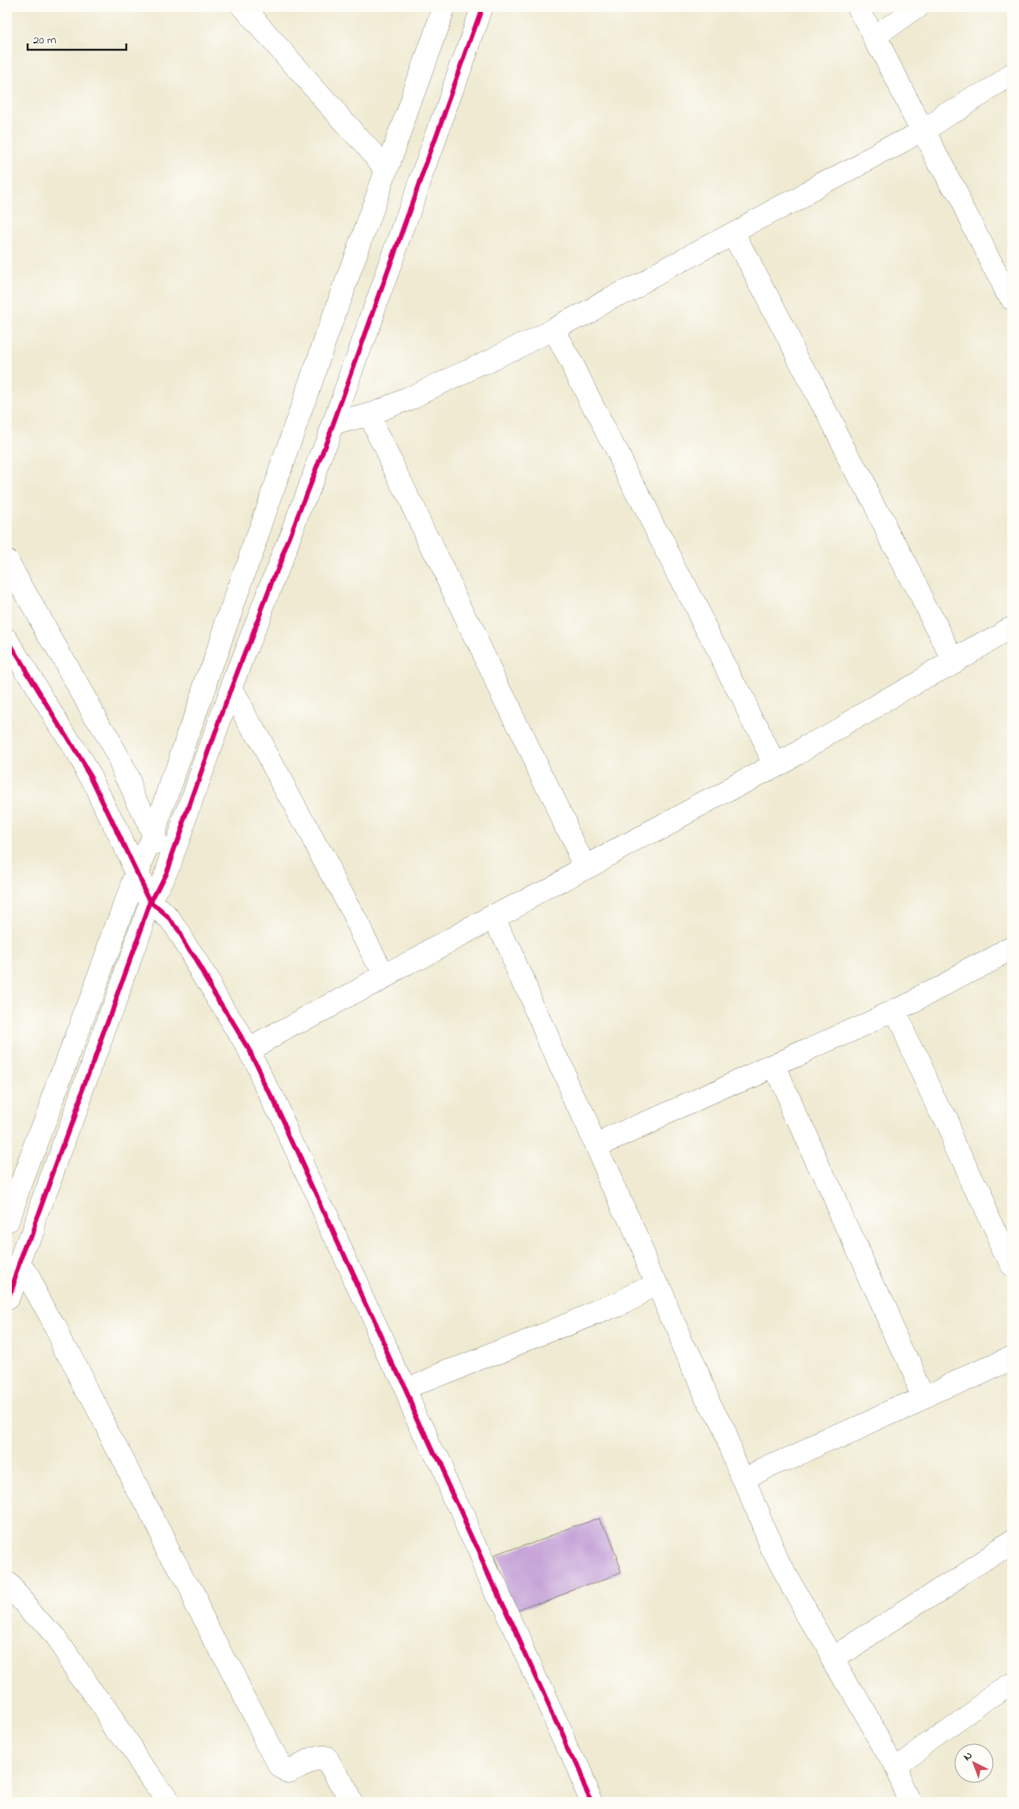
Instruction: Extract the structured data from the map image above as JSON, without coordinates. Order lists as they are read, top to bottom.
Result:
{
  "scale_bar": "20 m",
  "north": "top left"
}
